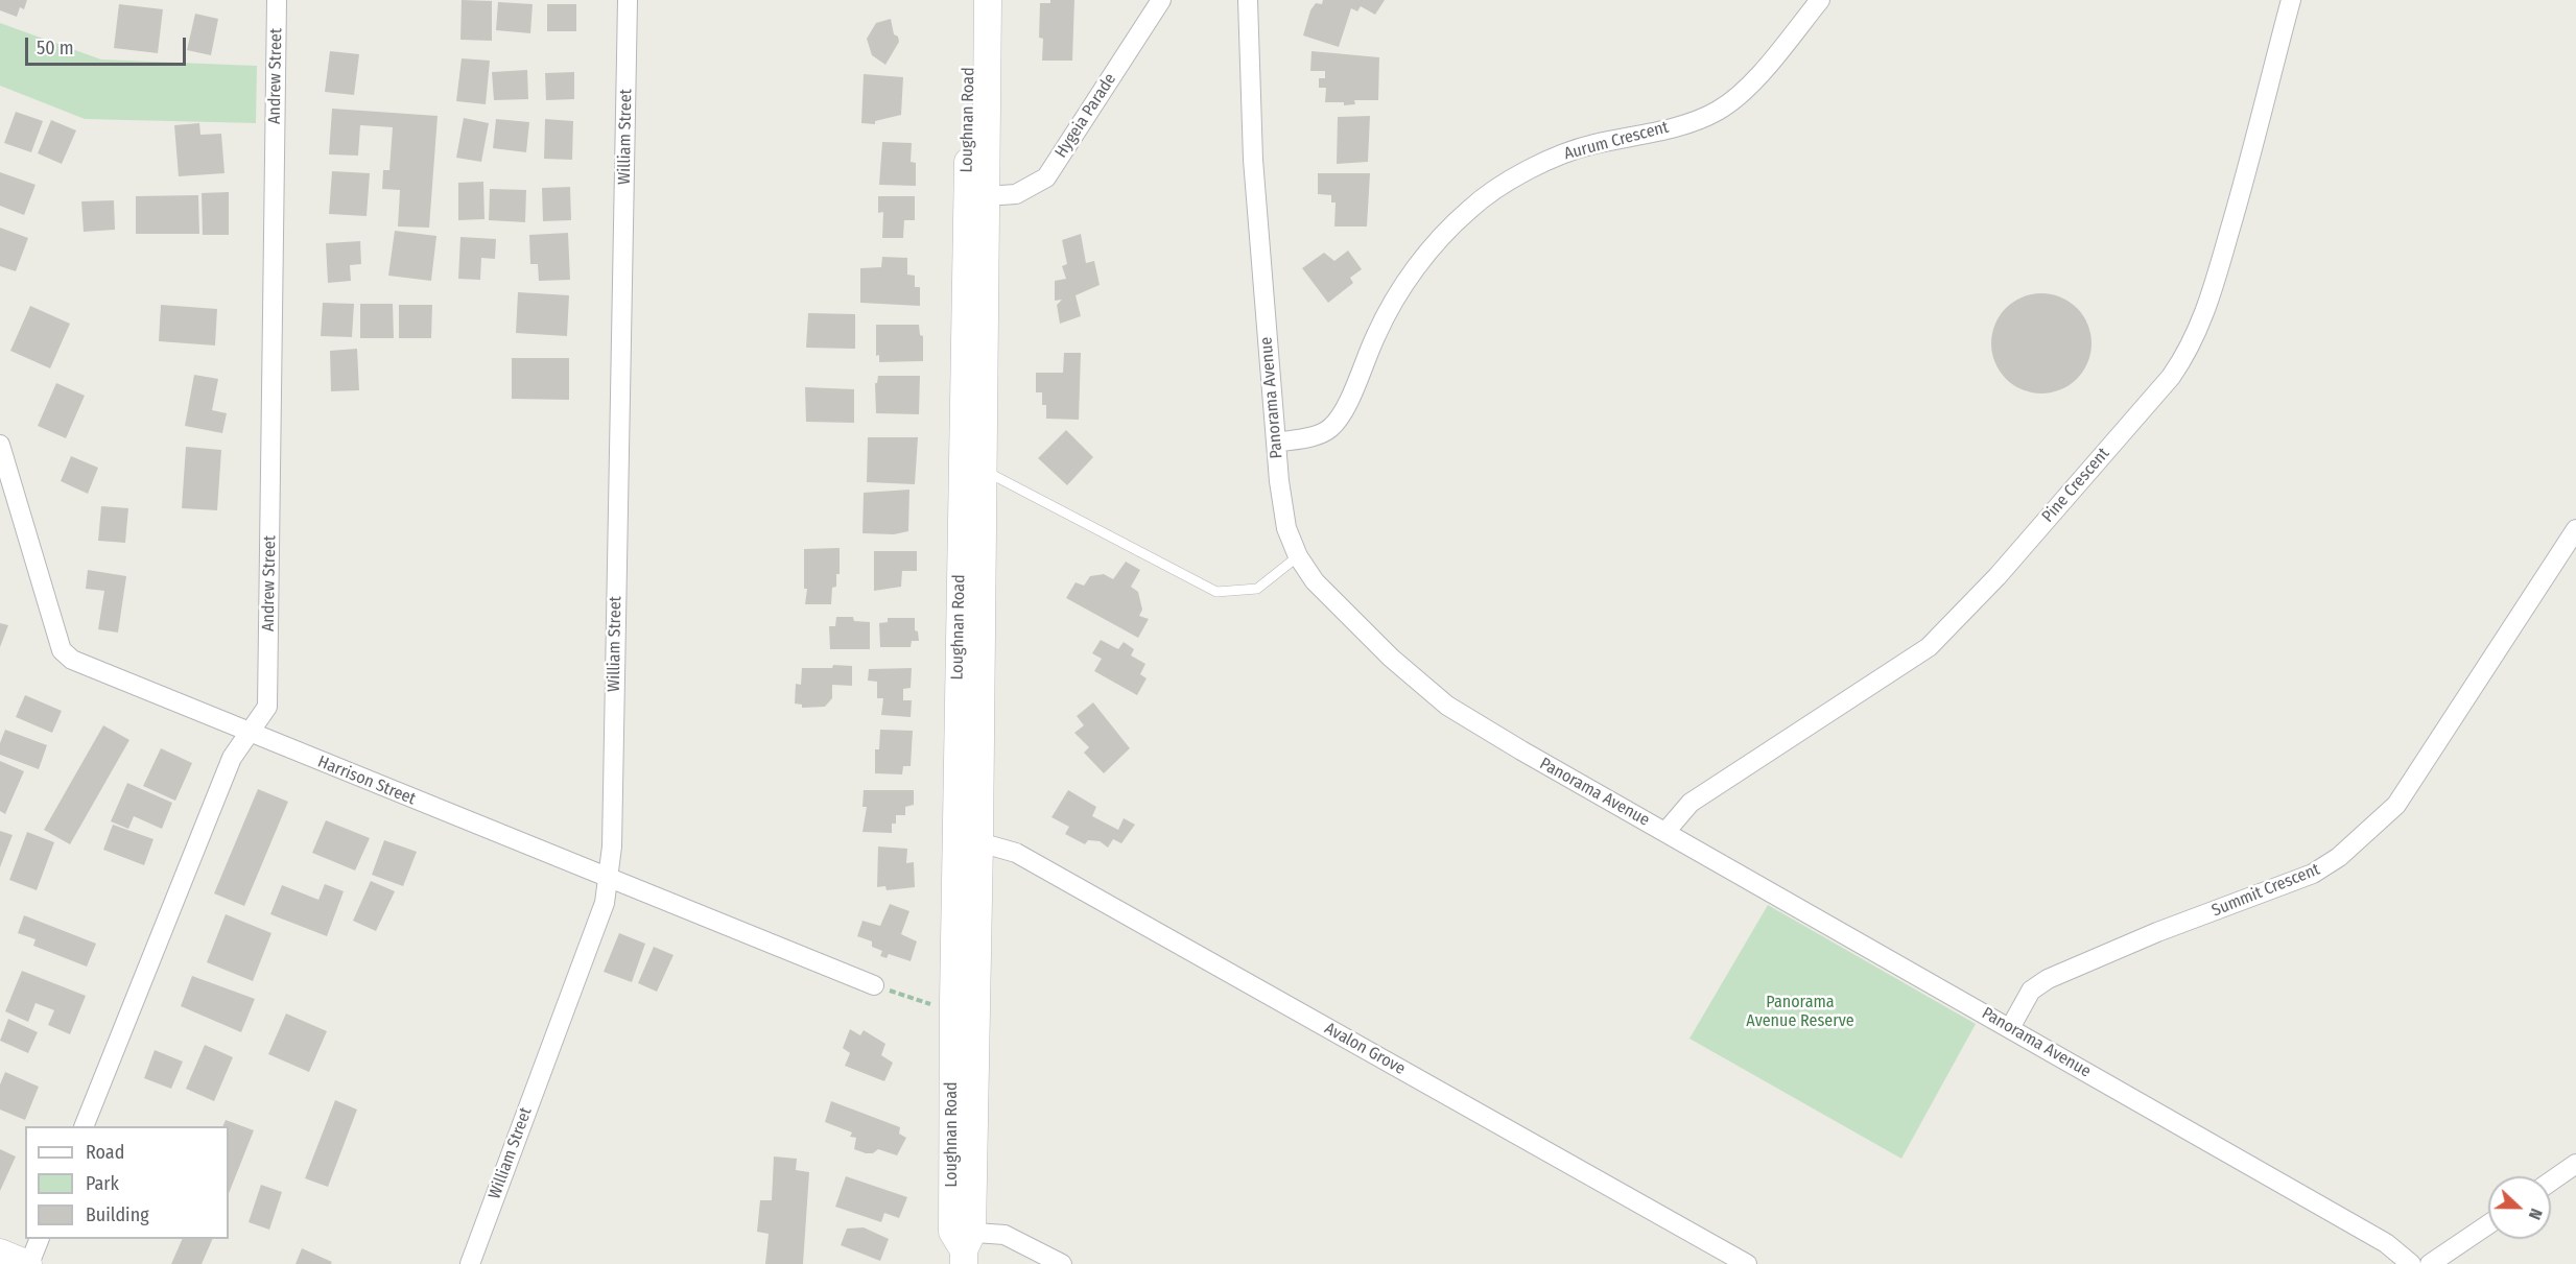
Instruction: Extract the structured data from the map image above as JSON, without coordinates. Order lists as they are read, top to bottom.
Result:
{
  "streets": {
    "main road": ["Loughnan Road"],
    "street": [
      "Andrew Street",
      "Hygeia Parade",
      "William Street",
      "Aurum Crescent",
      "Panorama Avenue",
      "Pine Crescent",
      "Harrison Street",
      "Summit Crescent",
      "Avalon Grove"
    ]
  },
  "crossings": [
    ["Andrew Street", "Harrison Street"],
    ["Hygeia Parade", "Loughnan Road"],
    ["Loughnan Road", "Avalon Grove"],
    ["William Street", "Harrison Street"],
    ["Aurum Crescent", "Panorama Avenue"],
    ["Panorama Avenue", "Pine Crescent"],
    ["Panorama Avenue", "Summit Crescent"]
  ],
  "parks": ["Panorama Avenue Reserve"],
  "legend": ["Road", "Park", "Building"],
  "scale_bar": "50 m",
  "north": "right"
}
